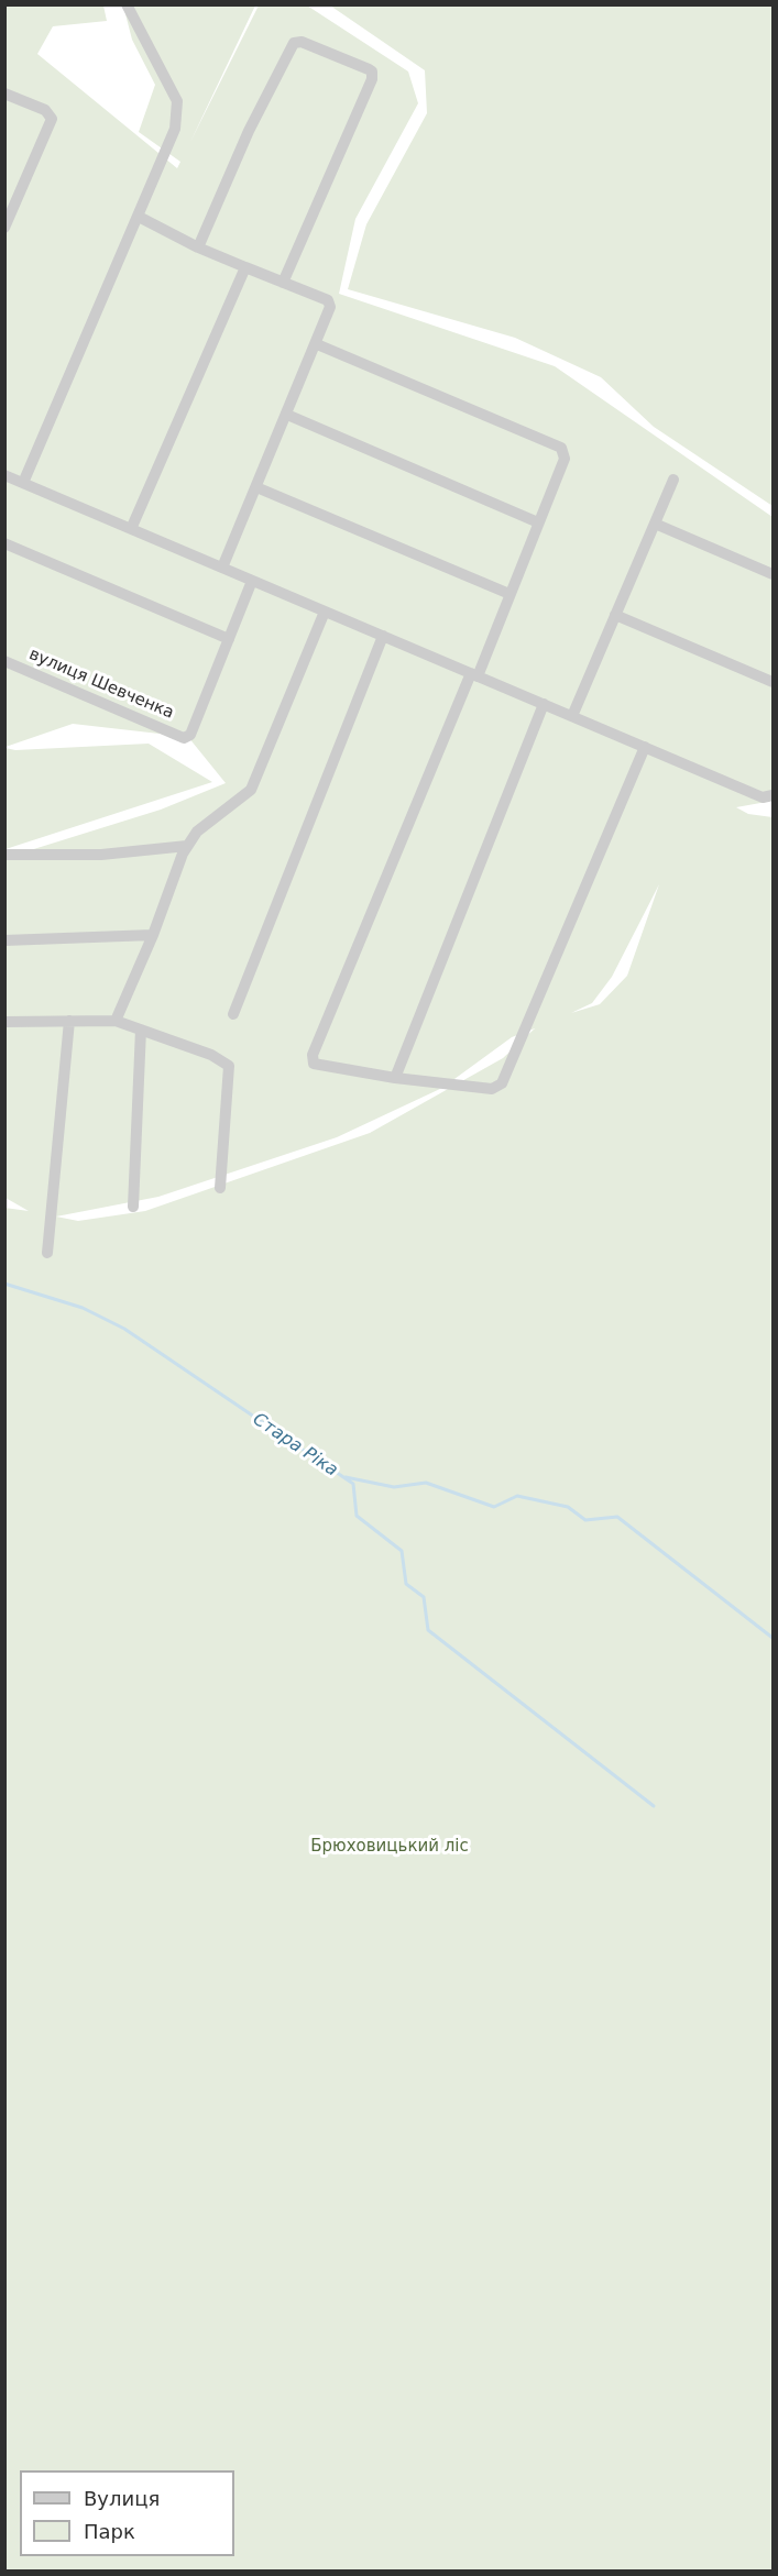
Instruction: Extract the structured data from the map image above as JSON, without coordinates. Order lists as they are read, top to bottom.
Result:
{
  "streets": {
    "street": ["вулиця Шевченка"]
  },
  "water": ["Стара Ріка"],
  "parks": ["Брюховицький ліс"],
  "legend": ["Вулиця", "Парк"]
}
